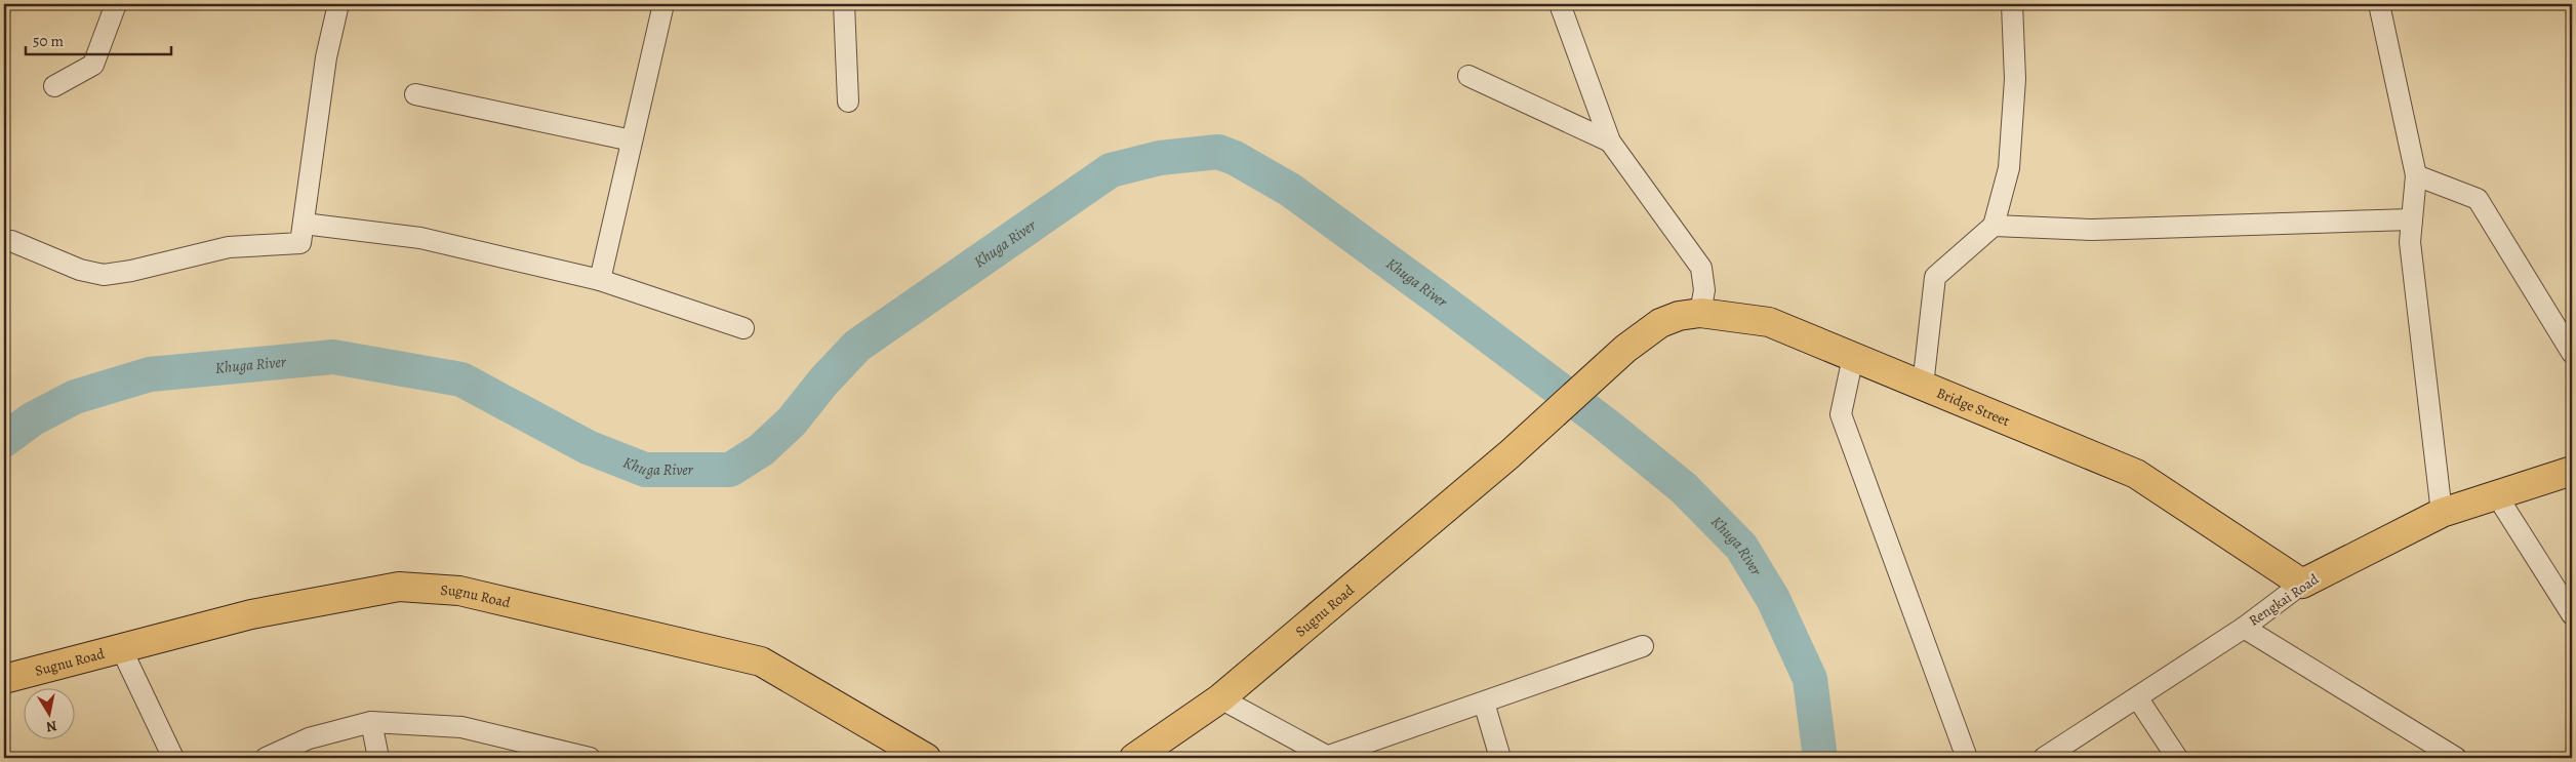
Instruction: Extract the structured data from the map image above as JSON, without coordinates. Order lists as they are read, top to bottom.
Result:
{
  "streets": {
    "main road": ["Bridge Street", "Sugnu Road", "Rengkai Road"]
  },
  "crossings": [
    ["Bridge Street", "Sugnu Road"],
    ["Bridge Street", "Rengkai Road"]
  ],
  "water": ["Khuga River"],
  "scale_bar": "50 m",
  "north": "bottom"
}
